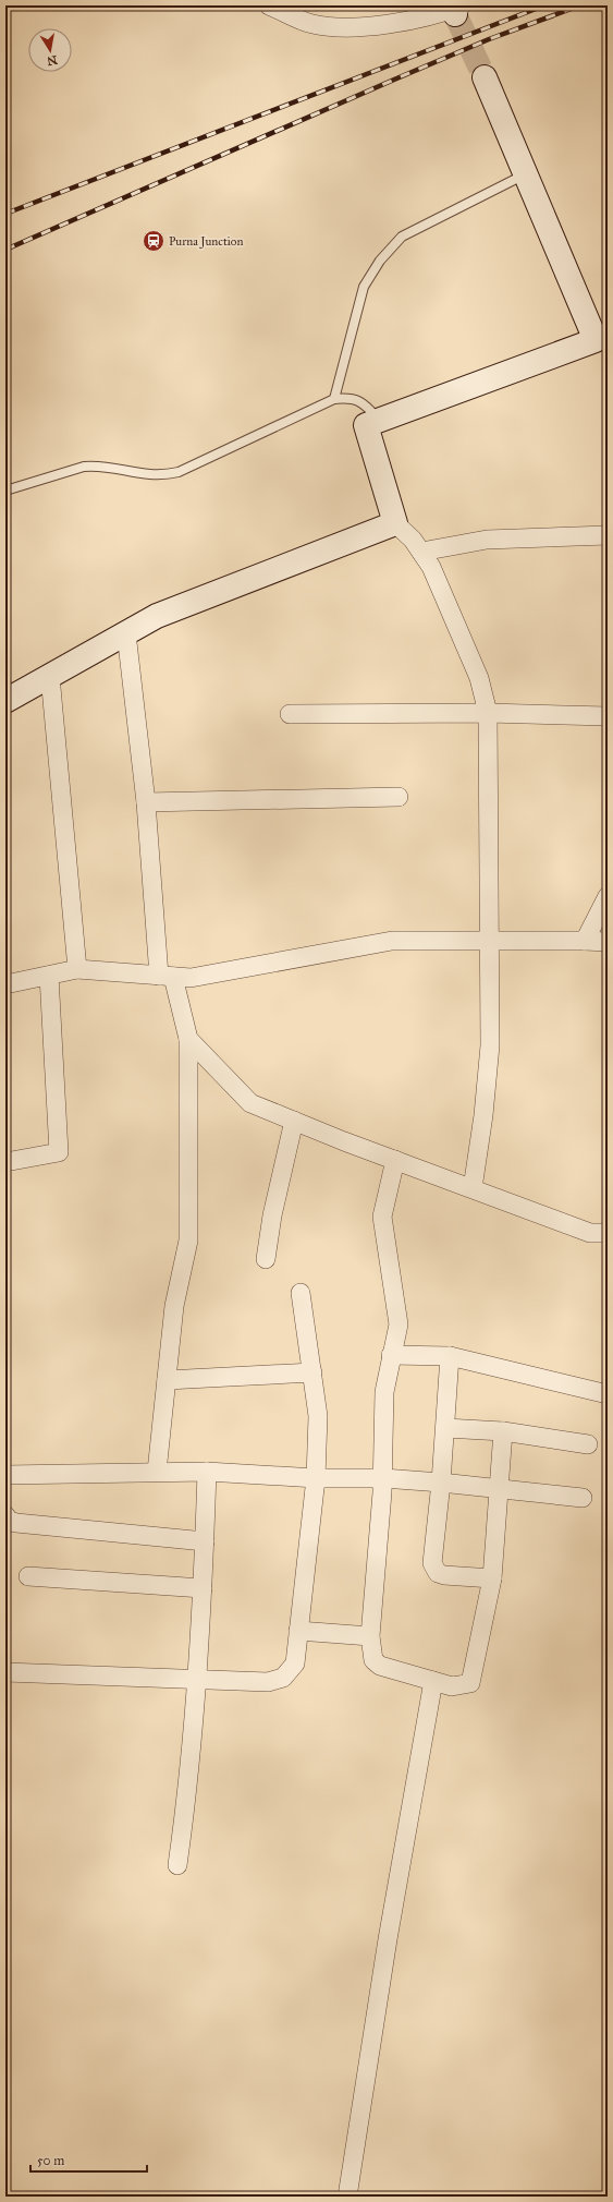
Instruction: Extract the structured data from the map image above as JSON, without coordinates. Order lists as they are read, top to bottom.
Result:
{
  "places": {
    "station": ["Purna Junction"]
  },
  "scale_bar": "50 m",
  "north": "bottom"
}
